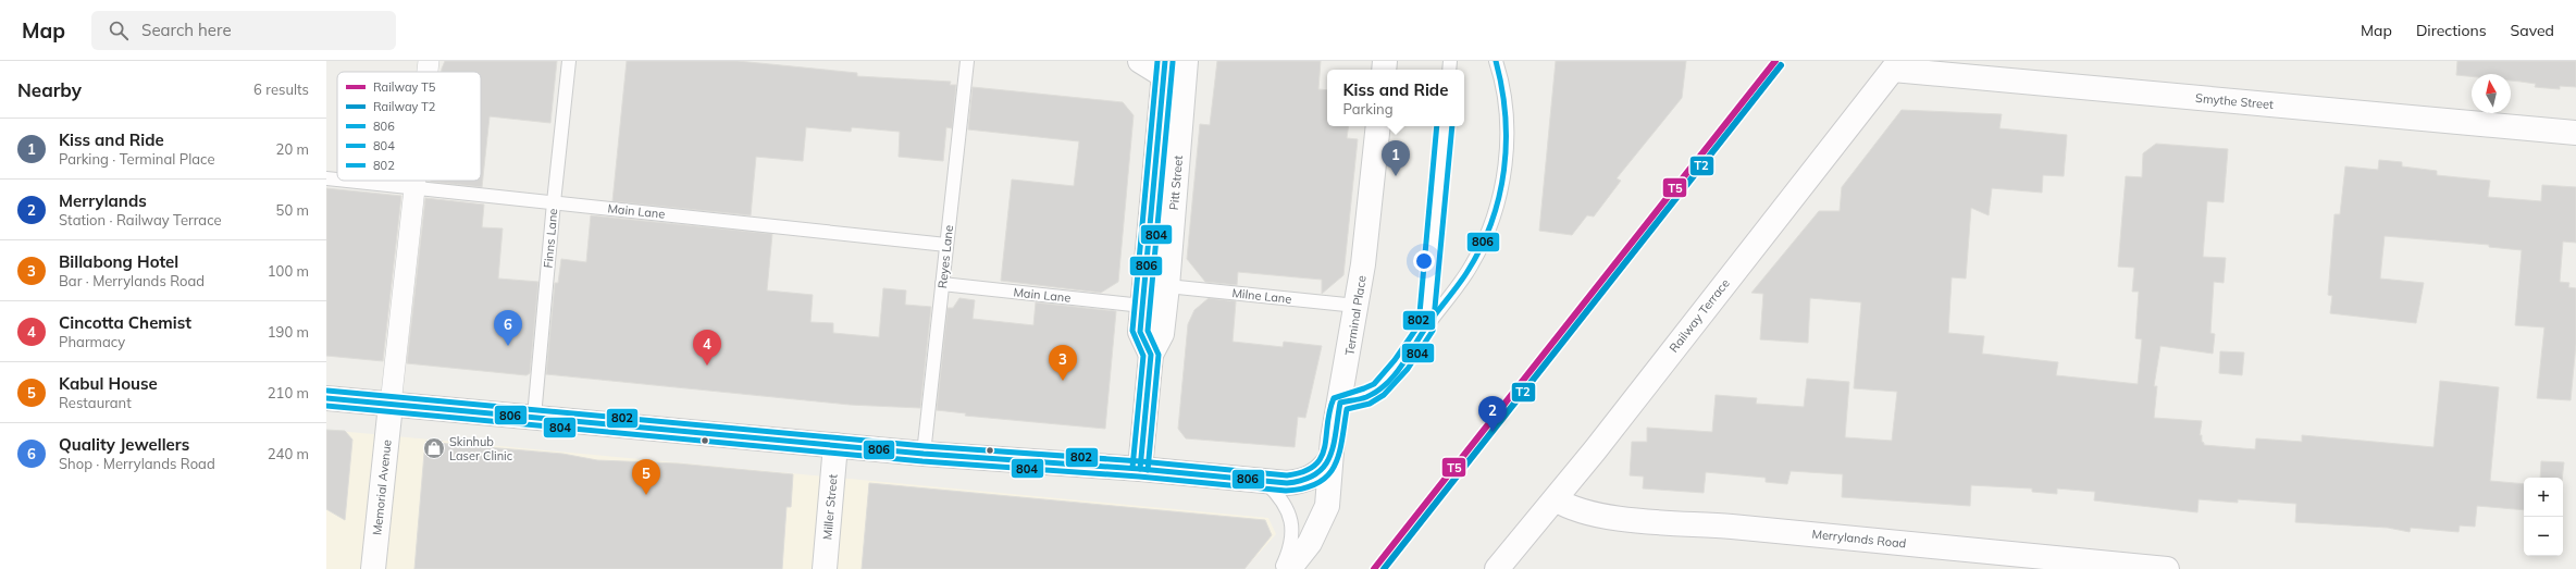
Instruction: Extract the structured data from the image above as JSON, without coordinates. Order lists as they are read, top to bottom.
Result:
{
  "streets": {
    "street": [
      "Smythe Street",
      "Pitt Street",
      "Terminal Place",
      "Railway Terrace",
      "Memorial Avenue",
      "Miller Street",
      "Merrylands Road"
    ],
    "lane": [
      "Main Lane",
      "Finns Lane",
      "Reyes Lane",
      "Milne Lane"
    ]
  },
  "crossings": [
    ["Smythe Street", "Railway Terrace"],
    ["Pitt Street", "Main Lane"],
    ["Pitt Street", "Milne Lane"],
    ["Main Lane", "Finns Lane"],
    ["Main Lane", "Reyes Lane"],
    ["Milne Lane", "Terminal Place"],
    ["Railway Terrace", "Merrylands Road"]
  ],
  "places": {
    "shop": ["Skinhub Laser Clinic"]
  },
  "lines": [
    "rail line T5",
    "transit line 806",
    "transit line 802",
    "transit line 804",
    "rail line T2"
  ],
  "legend": [
    "Railway T5",
    "Railway T2",
    "806",
    "804",
    "802"
  ],
  "north": "top",
  "page": {
    "header": "Map",
    "search": "Search here",
    "nav": ["Map", "Directions", "Saved"],
    "heading": ["Nearby", "6 results"],
    "popup": ["Kiss and Ride", "Parking"],
    "list": [
      {
        "mark": "1",
        "name": "Kiss and Ride",
        "note": "Parking · Terminal Place",
        "value": "20 m"
      },
      {
        "mark": "2",
        "name": "Merrylands",
        "note": "Station · Railway Terrace",
        "value": "50 m"
      },
      {
        "mark": "3",
        "name": "Billabong Hotel",
        "note": "Bar · Merrylands Road",
        "value": "100 m"
      },
      {
        "mark": "4",
        "name": "Cincotta Chemist",
        "note": "Pharmacy",
        "value": "190 m"
      },
      {
        "mark": "5",
        "name": "Kabul House",
        "note": "Restaurant",
        "value": "210 m"
      },
      {
        "mark": "6",
        "name": "Quality Jewellers",
        "note": "Shop · Merrylands Road",
        "value": "240 m"
      }
    ],
    "pins": [
      "1",
      "6",
      "4",
      "3",
      "2",
      "5"
    ],
    "map_buttons": ["+", "−"]
  }
}
